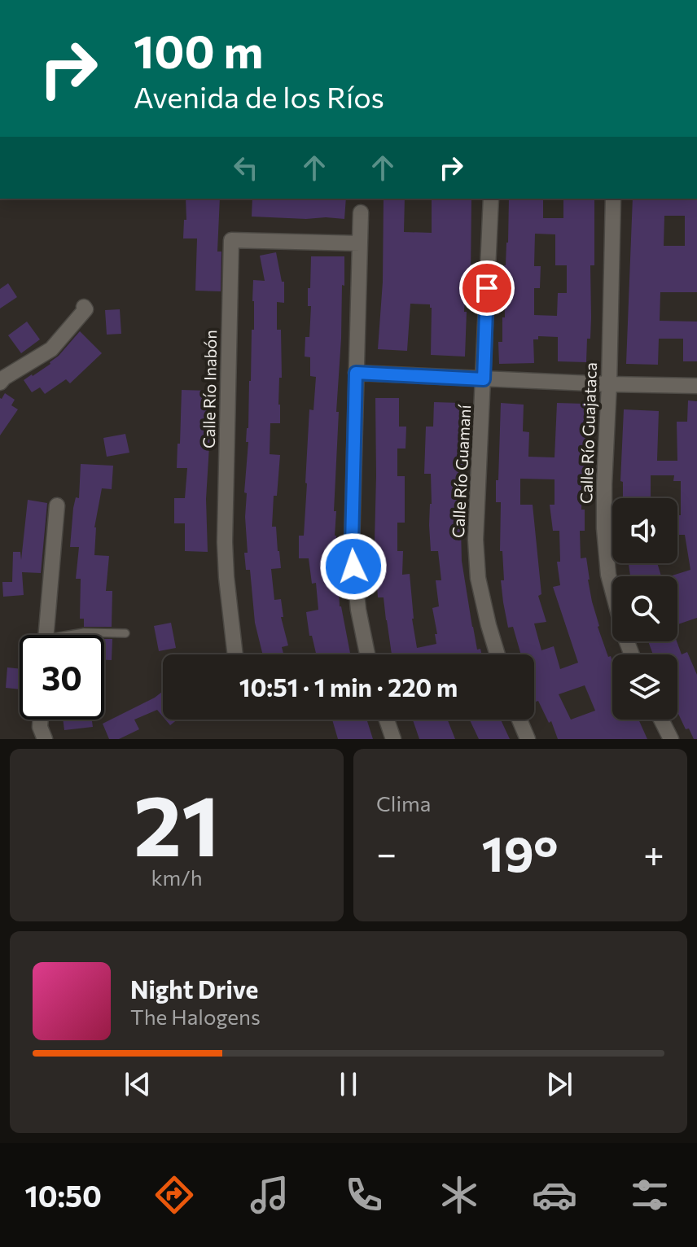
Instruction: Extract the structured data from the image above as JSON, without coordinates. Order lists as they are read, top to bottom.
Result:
{
  "streets": {
    "street": ["Calle Río Inabón", "Calle Río Guajataca", "Calle Río Guamaní"]
  },
  "page": {
    "turn": ["100 m", "Avenida de los Ríos"],
    "limit": "30",
    "trip": "10:51 · 1 min · 220 m",
    "tile": [
      ["21", "km/h"],
      "Clima"
    ],
    "heat": ["−", "19°", "+"],
    "song": ["Night Drive", "The Halogens"],
    "tabs": "10:50"
  }
}
